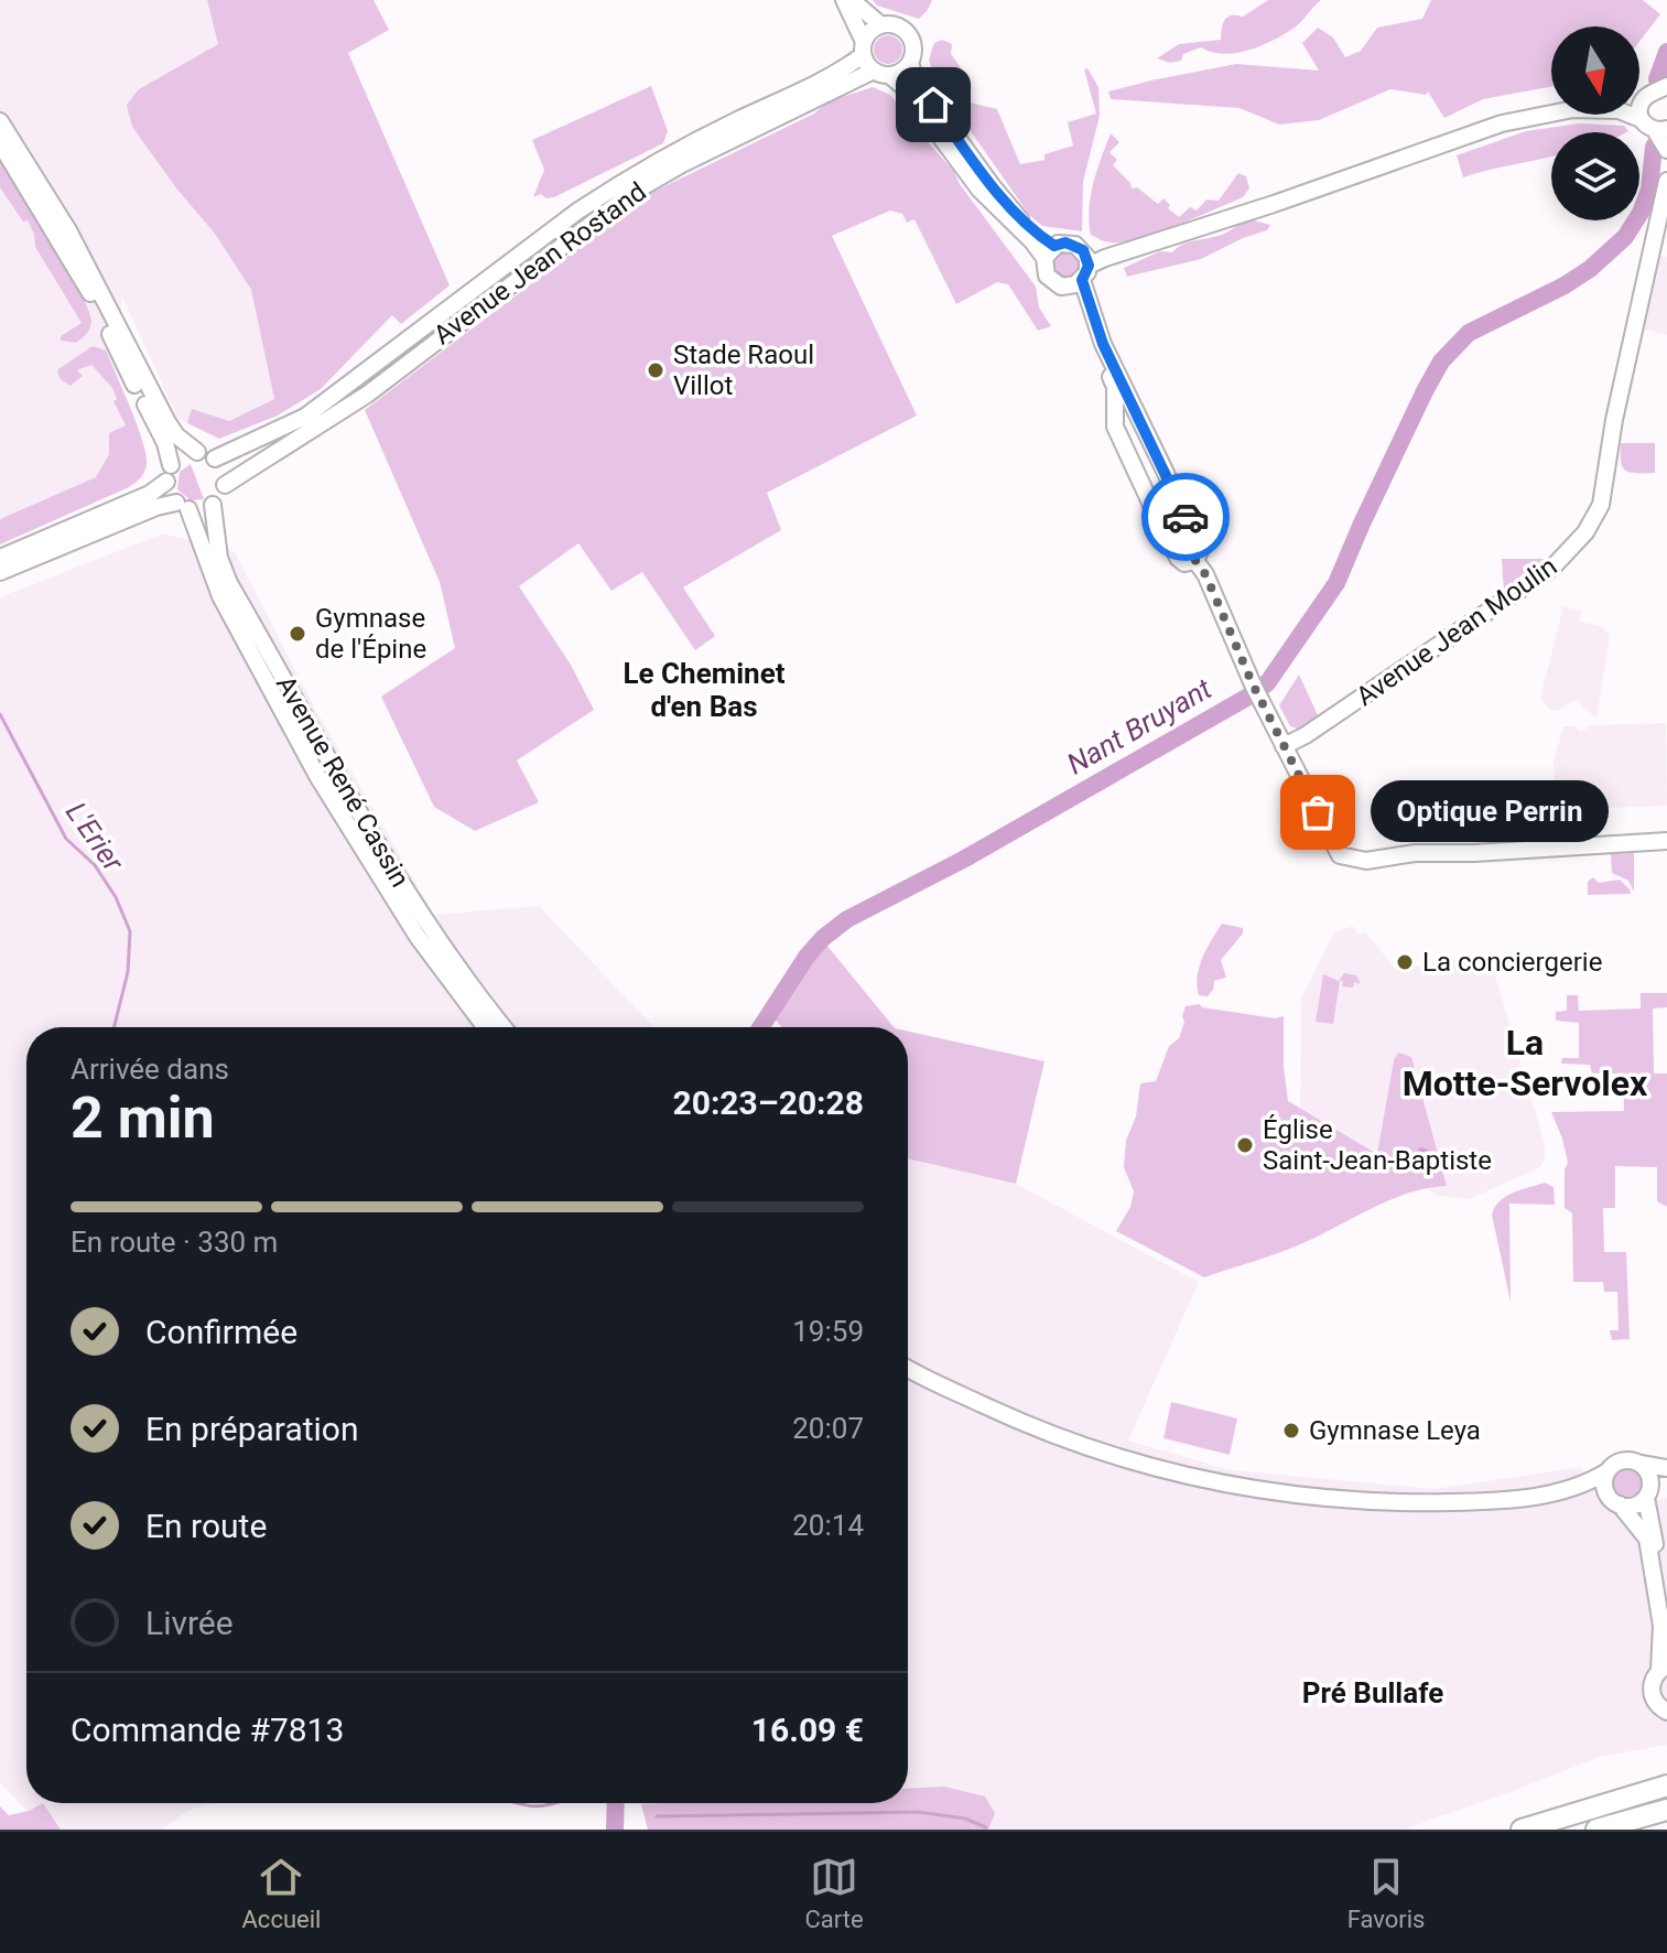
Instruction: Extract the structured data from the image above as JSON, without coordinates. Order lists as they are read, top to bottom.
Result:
{
  "streets": {
    "main road": ["Avenue Jean Rostand", "Avenue Jean Moulin", "Avenue René Cassin"]
  },
  "crossings": [
    ["Avenue Jean Rostand", "Avenue René Cassin"]
  ],
  "districts": ["Le Cheminet d'en Bas", "La Motte-Servolex", "Pré Bullafe"],
  "water": ["Nant Bruyant", "L'Erier"],
  "places": [
    "Stade Raoul Villot",
    "Gymnase de l'Épine",
    "Optique Perrin",
    "La conciergerie",
    "Église Saint-Jean-Baptiste",
    "Gymnase Leya"
  ],
  "north": "bottom",
  "page": {
    "bubble": "Optique Perrin",
    "heading": ["2 min", "Arrivée dans", "20:23–20:28"],
    "panel": ["Commande #7813", "16.09 €"],
    "bar": "En route · 330 m",
    "list": [
      ["Confirmée", "19:59"],
      ["En préparation", "20:07"],
      ["En route", "20:14"],
      "Livrée"
    ],
    "tabs": ["Accueil", "Carte", "Favoris"]
  }
}
